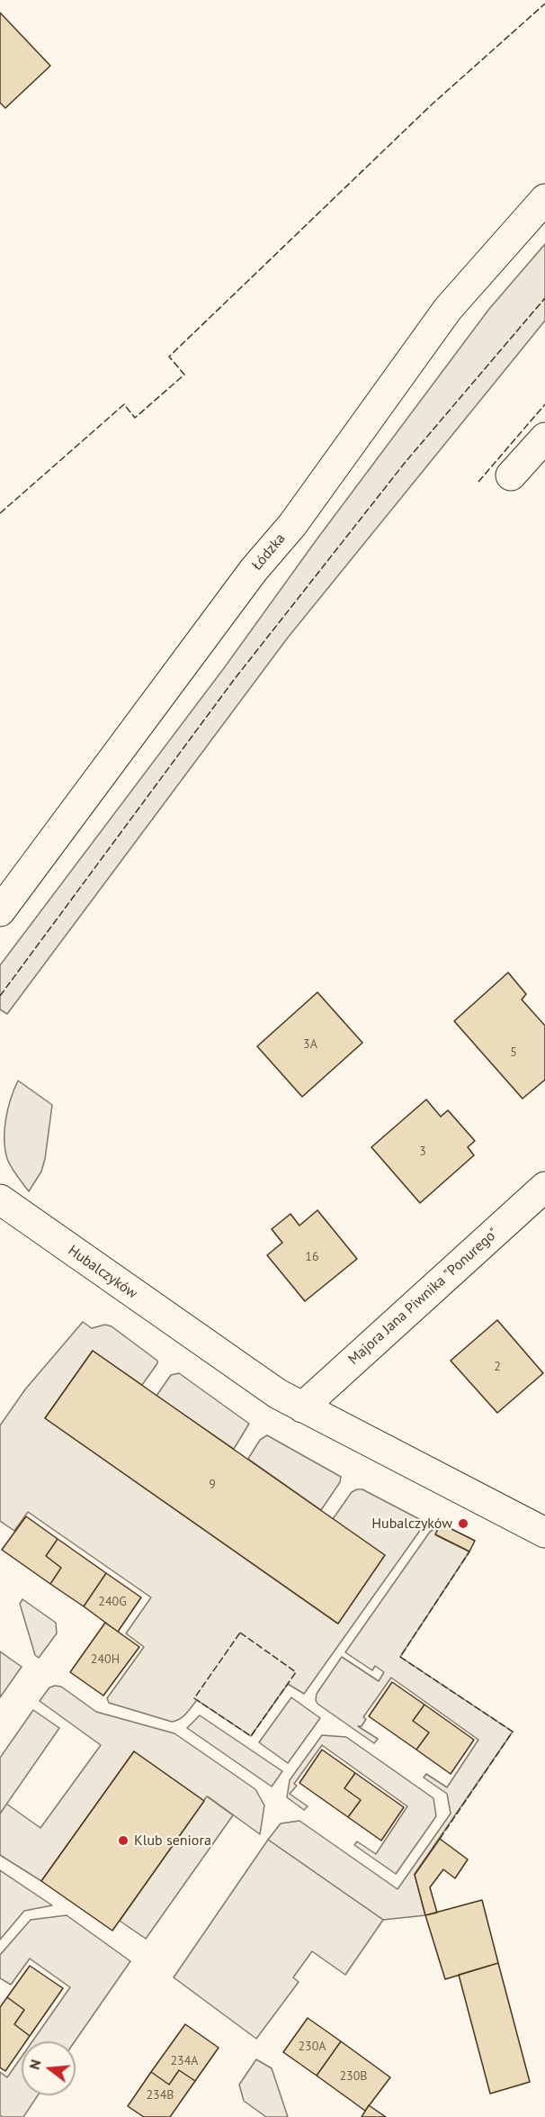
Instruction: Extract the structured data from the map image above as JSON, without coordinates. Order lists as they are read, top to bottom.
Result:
{
  "streets": {
    "street": ["Łódzka", "Hubalczyków", "Majora Jana Piwnika \"Ponurego\""]
  },
  "crossings": [
    ["Hubalczyków", "Majora Jana Piwnika \"Ponurego\""]
  ],
  "places": ["Hubalczyków", "Klub seniora"],
  "house_numbers": [
    "3A",
    "5",
    "3",
    "16",
    "2",
    "9",
    "240G",
    "240H",
    "230A",
    "234A",
    "230B",
    "234B"
  ],
  "north": "left"
}
